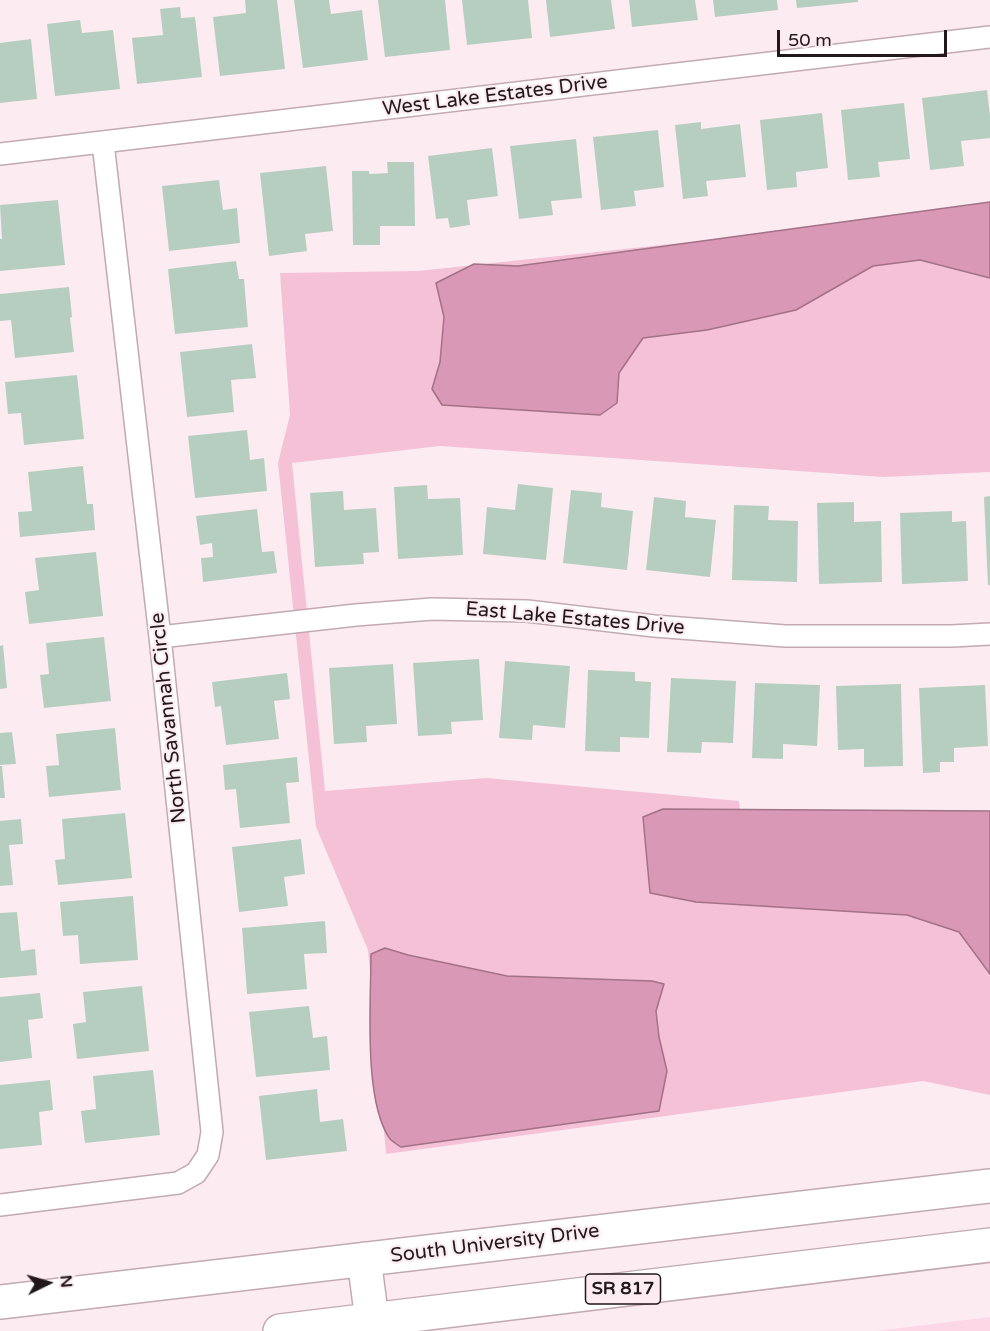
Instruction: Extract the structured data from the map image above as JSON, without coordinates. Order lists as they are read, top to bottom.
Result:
{
  "streets": {
    "main road": ["South University Drive", "SR 817"],
    "street": ["West Lake Estates Drive", "East Lake Estates Drive", "North Savannah Circle"]
  },
  "crossings": [
    ["West Lake Estates Drive", "North Savannah Circle"],
    ["East Lake Estates Drive", "North Savannah Circle"]
  ],
  "scale_bar": "50 m",
  "north": "right"
}
